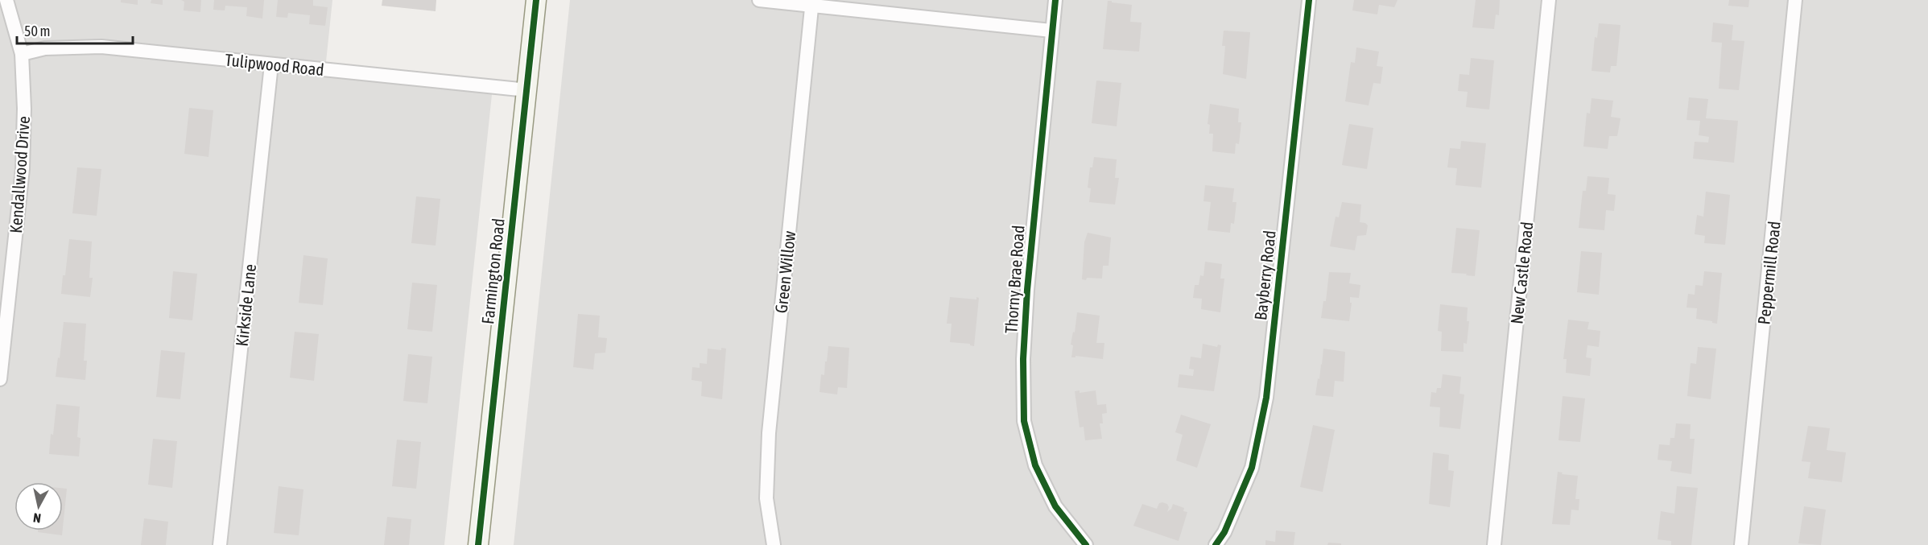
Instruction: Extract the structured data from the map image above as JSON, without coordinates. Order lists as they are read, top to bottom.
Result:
{
  "streets": {
    "street": [
      "Tulipwood Road",
      "Kendallwood Drive",
      "Farmington Road",
      "Green Willow",
      "New Castle Road",
      "Peppermill Road",
      "Bayberry Road",
      "Thorny Brae Road",
      "Kirkside Lane"
    ]
  },
  "crossings": [
    ["Tulipwood Road", "Kendallwood Drive"],
    ["Tulipwood Road", "Farmington Road"],
    ["Tulipwood Road", "Kirkside Lane"]
  ],
  "scale_bar": "50 m",
  "north": "bottom"
}
